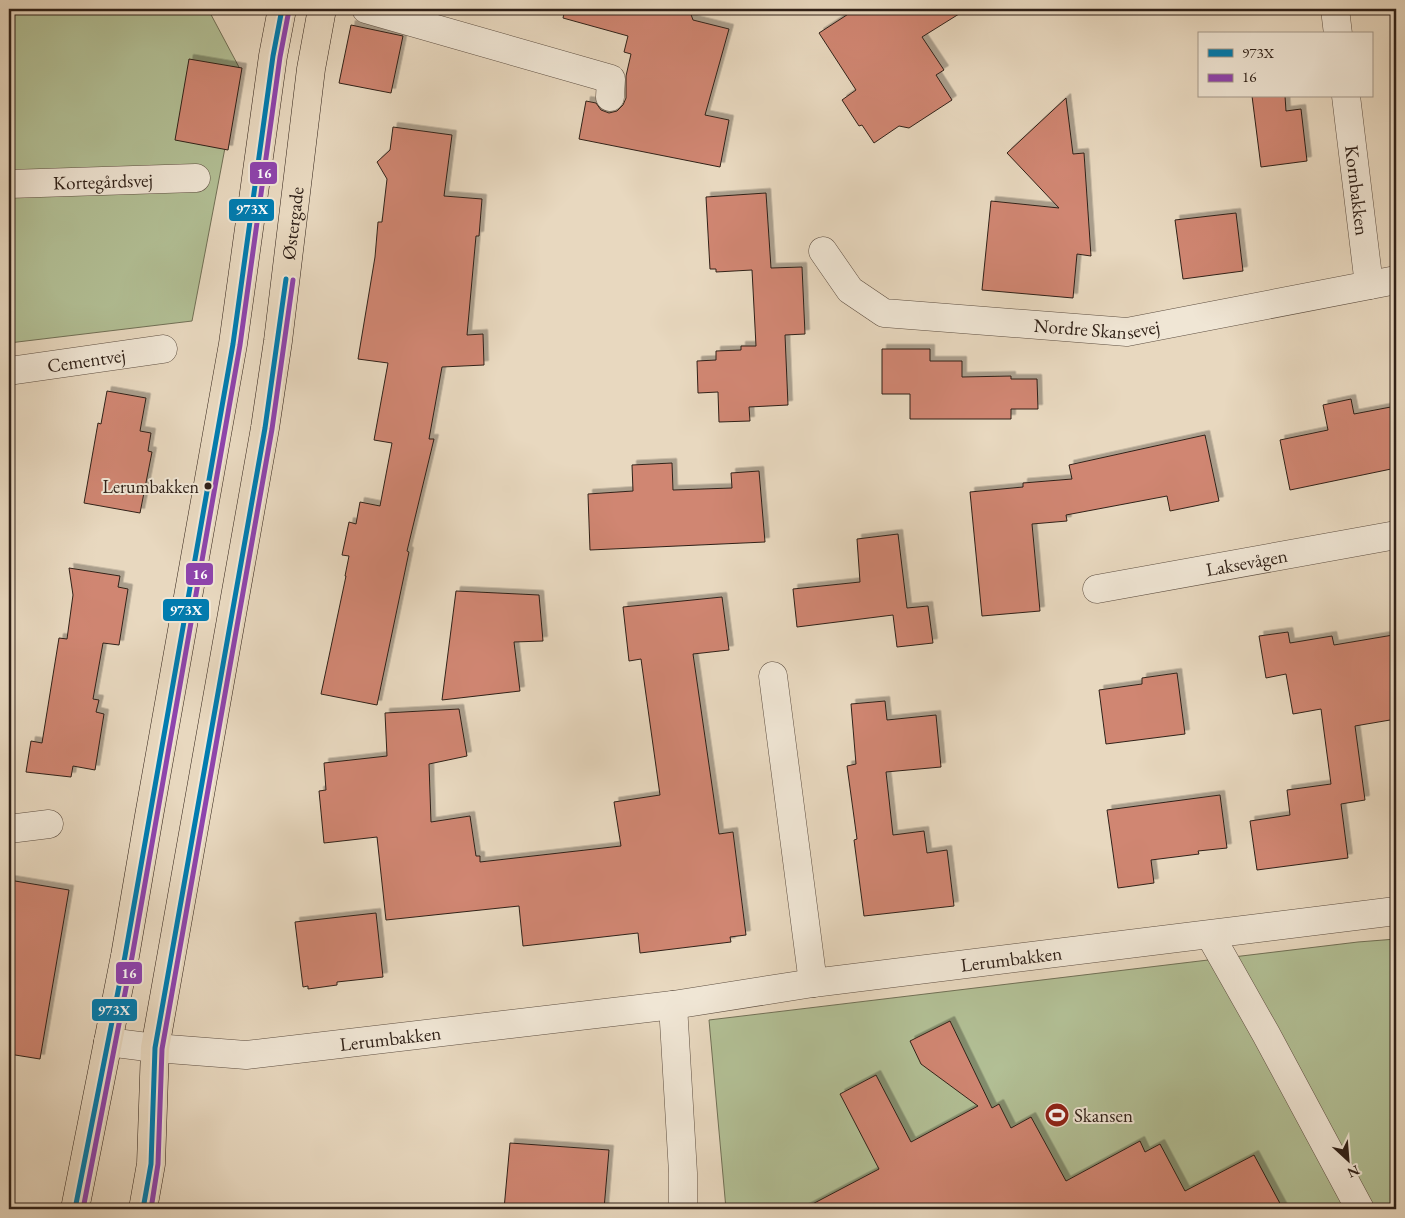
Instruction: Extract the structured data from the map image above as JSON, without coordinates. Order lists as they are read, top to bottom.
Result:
{
  "streets": {
    "main road": ["Østergade"],
    "street": [
      "Kortegårdsvej",
      "Kornbakken",
      "Nordre Skansevej",
      "Cementvej",
      "Laksevågen",
      "Lerumbakken"
    ]
  },
  "crossings": [
    ["Kornbakken", "Nordre Skansevej"],
    ["Østergade", "Lerumbakken"]
  ],
  "places": {
    "other": ["Lerumbakken"],
    "sports": ["Skansen"]
  },
  "lines": ["transit line 973X", "transit line 16"],
  "legend": ["973X", "16"],
  "north": "bottom right"
}
